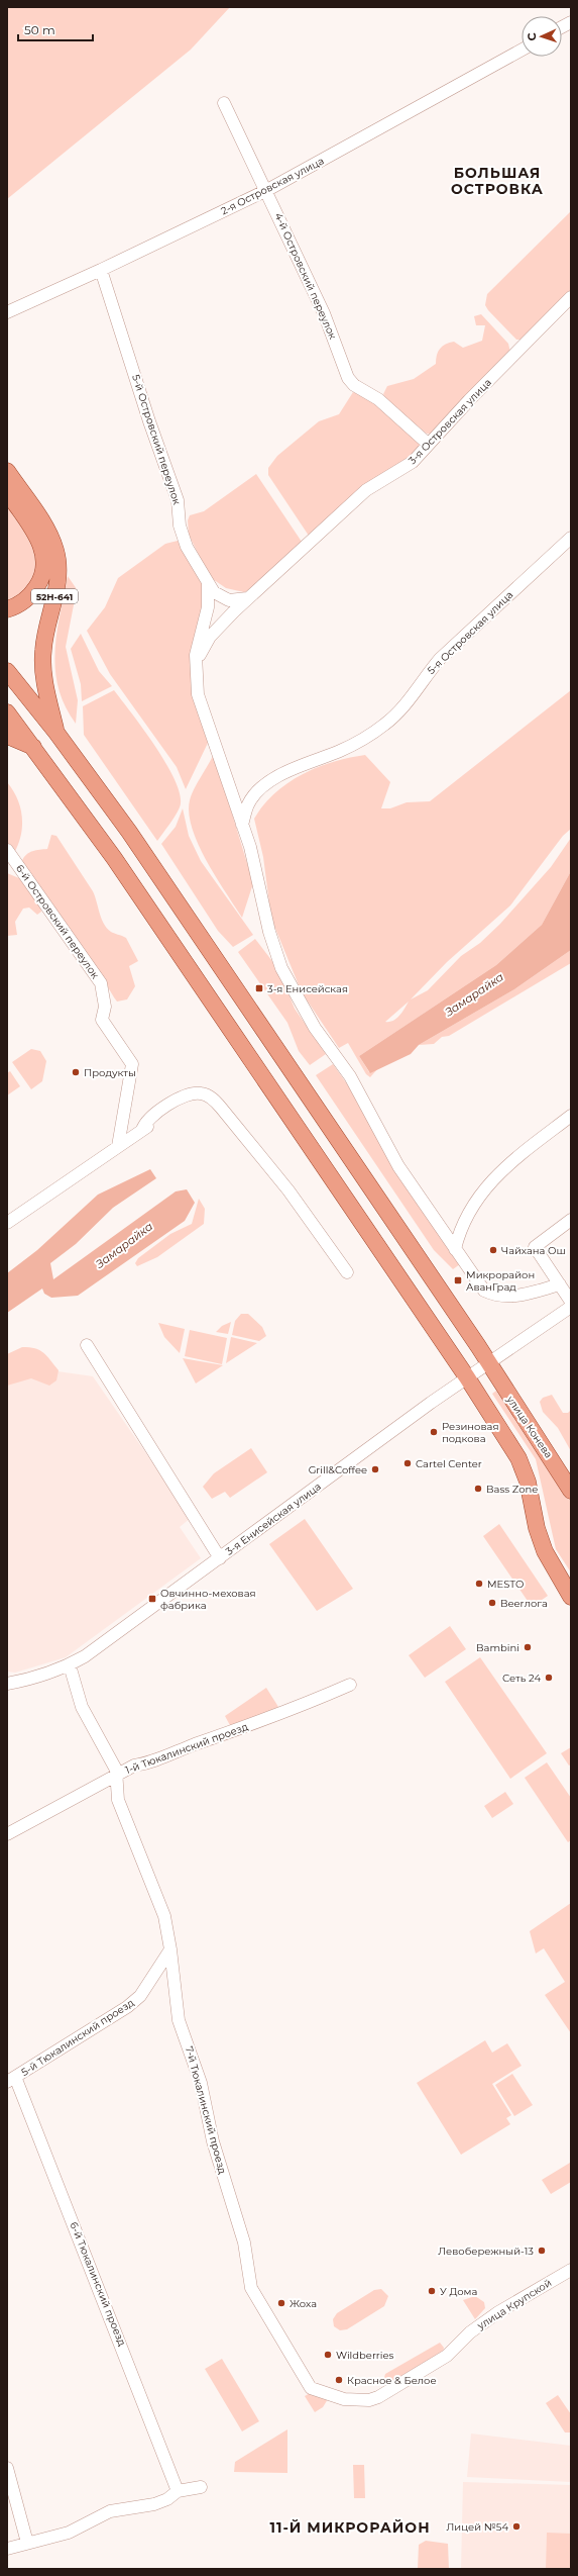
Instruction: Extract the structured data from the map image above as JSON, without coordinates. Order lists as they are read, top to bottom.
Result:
{
  "streets": {
    "main road": ["52Н-641", "улица Конева"],
    "street": [
      "2-я Островская улица",
      "4-й Островский переулок",
      "3-я Островская улица",
      "5-й Островский переулок",
      "5-я Островская улица",
      "6-й Островский переулок",
      "3-я Енисейская улица",
      "1-й Тюкалинский проезд",
      "5-й Тюкалинский проезд",
      "7-й Тюкалинский проезд",
      "6-й Тюкалинский проезд",
      "улица Крупской"
    ]
  },
  "crossings": [
    ["2-я Островская улица", "4-й Островский переулок"],
    ["2-я Островская улица", "5-й Островский переулок"],
    ["4-й Островский переулок", "3-я Островская улица"],
    ["3-я Островская улица", "5-й Островский переулок"],
    ["52Н-641", "улица Конева"],
    ["улица Конева", "3-я Енисейская улица"],
    ["3-я Енисейская улица", "7-й Тюкалинский проезд"],
    ["1-й Тюкалинский проезд", "7-й Тюкалинский проезд"],
    ["5-й Тюкалинский проезд", "7-й Тюкалинский проезд"],
    ["5-й Тюкалинский проезд", "6-й Тюкалинский проезд"],
    ["7-й Тюкалинский проезд", "улица Крупской"]
  ],
  "districts": ["БОЛЬШАЯ ОСТРОВКА", "11-Й МИКРОРАЙОН"],
  "water": ["Замарайка"],
  "places": {
    "transit": ["3-я Енисейская", "Микрорайон АванГрад", "Овчинно-меховая фабрика"],
    "other": [
      "Продукты",
      "Чайхана Ош",
      "Резиновая подкова",
      "Cartel Center",
      "Grill&Coffee",
      "Bass Zone",
      "MESTO",
      "Beerлога",
      "Bambini",
      "Сеть 24",
      "Левобережный-13",
      "У Дома",
      "Жоха",
      "Wildberries",
      "Красное & Белое",
      "Лицей №54"
    ]
  },
  "scale_bar": "50 m",
  "north": "left"
}
